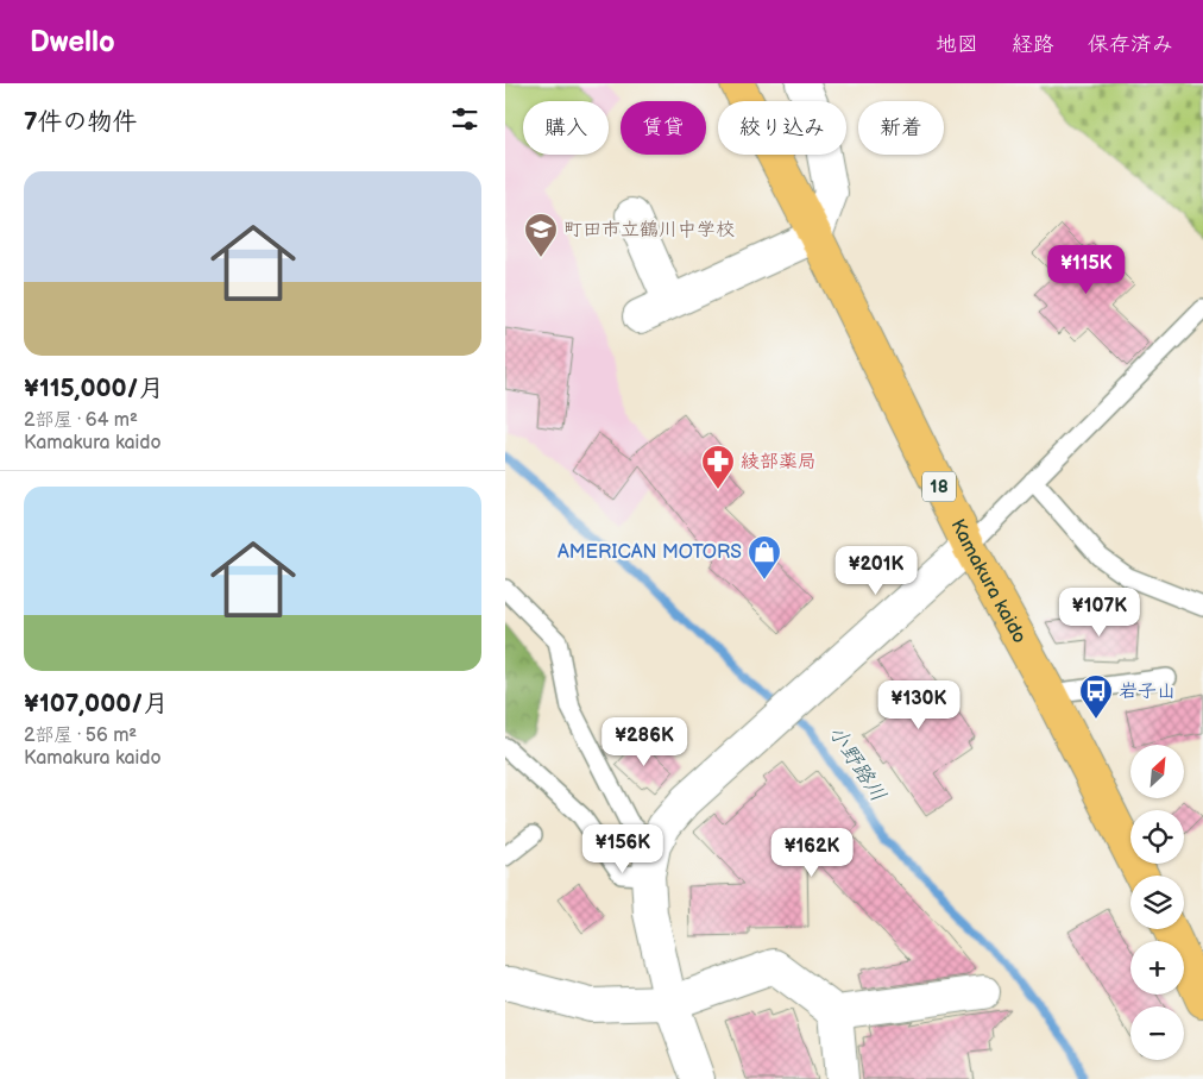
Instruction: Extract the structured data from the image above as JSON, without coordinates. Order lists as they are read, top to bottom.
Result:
{
  "streets": {
    "main road": ["18", "Kamakura kaido"]
  },
  "water": ["小野路川"],
  "places": {
    "school or university": ["町田市立鶴川中学校"],
    "pharmacy": ["綾部薬局"],
    "shop": ["AMERICAN MOTORS"],
    "bus stop": ["岩子山"]
  },
  "north": "top right",
  "page": {
    "header": "Dwello",
    "nav": ["地図", "経路", "保存済み"],
    "heading": "7件の物件",
    "chip": [
      "購入",
      "賃貸",
      "絞り込み",
      "新着"
    ],
    "list": [
      {
        "name": "¥115,000/月",
        "note": "2部屋 · 64 m² · Kamakura kaido"
      },
      {
        "name": "¥107,000/月",
        "note": "2部屋 · 56 m² · Kamakura kaido"
      }
    ],
    "price": [
      "¥115K",
      "¥201K",
      "¥107K",
      "¥130K",
      "¥286K",
      "¥156K",
      "¥162K"
    ],
    "map_buttons": ["+", "−"]
  }
}
